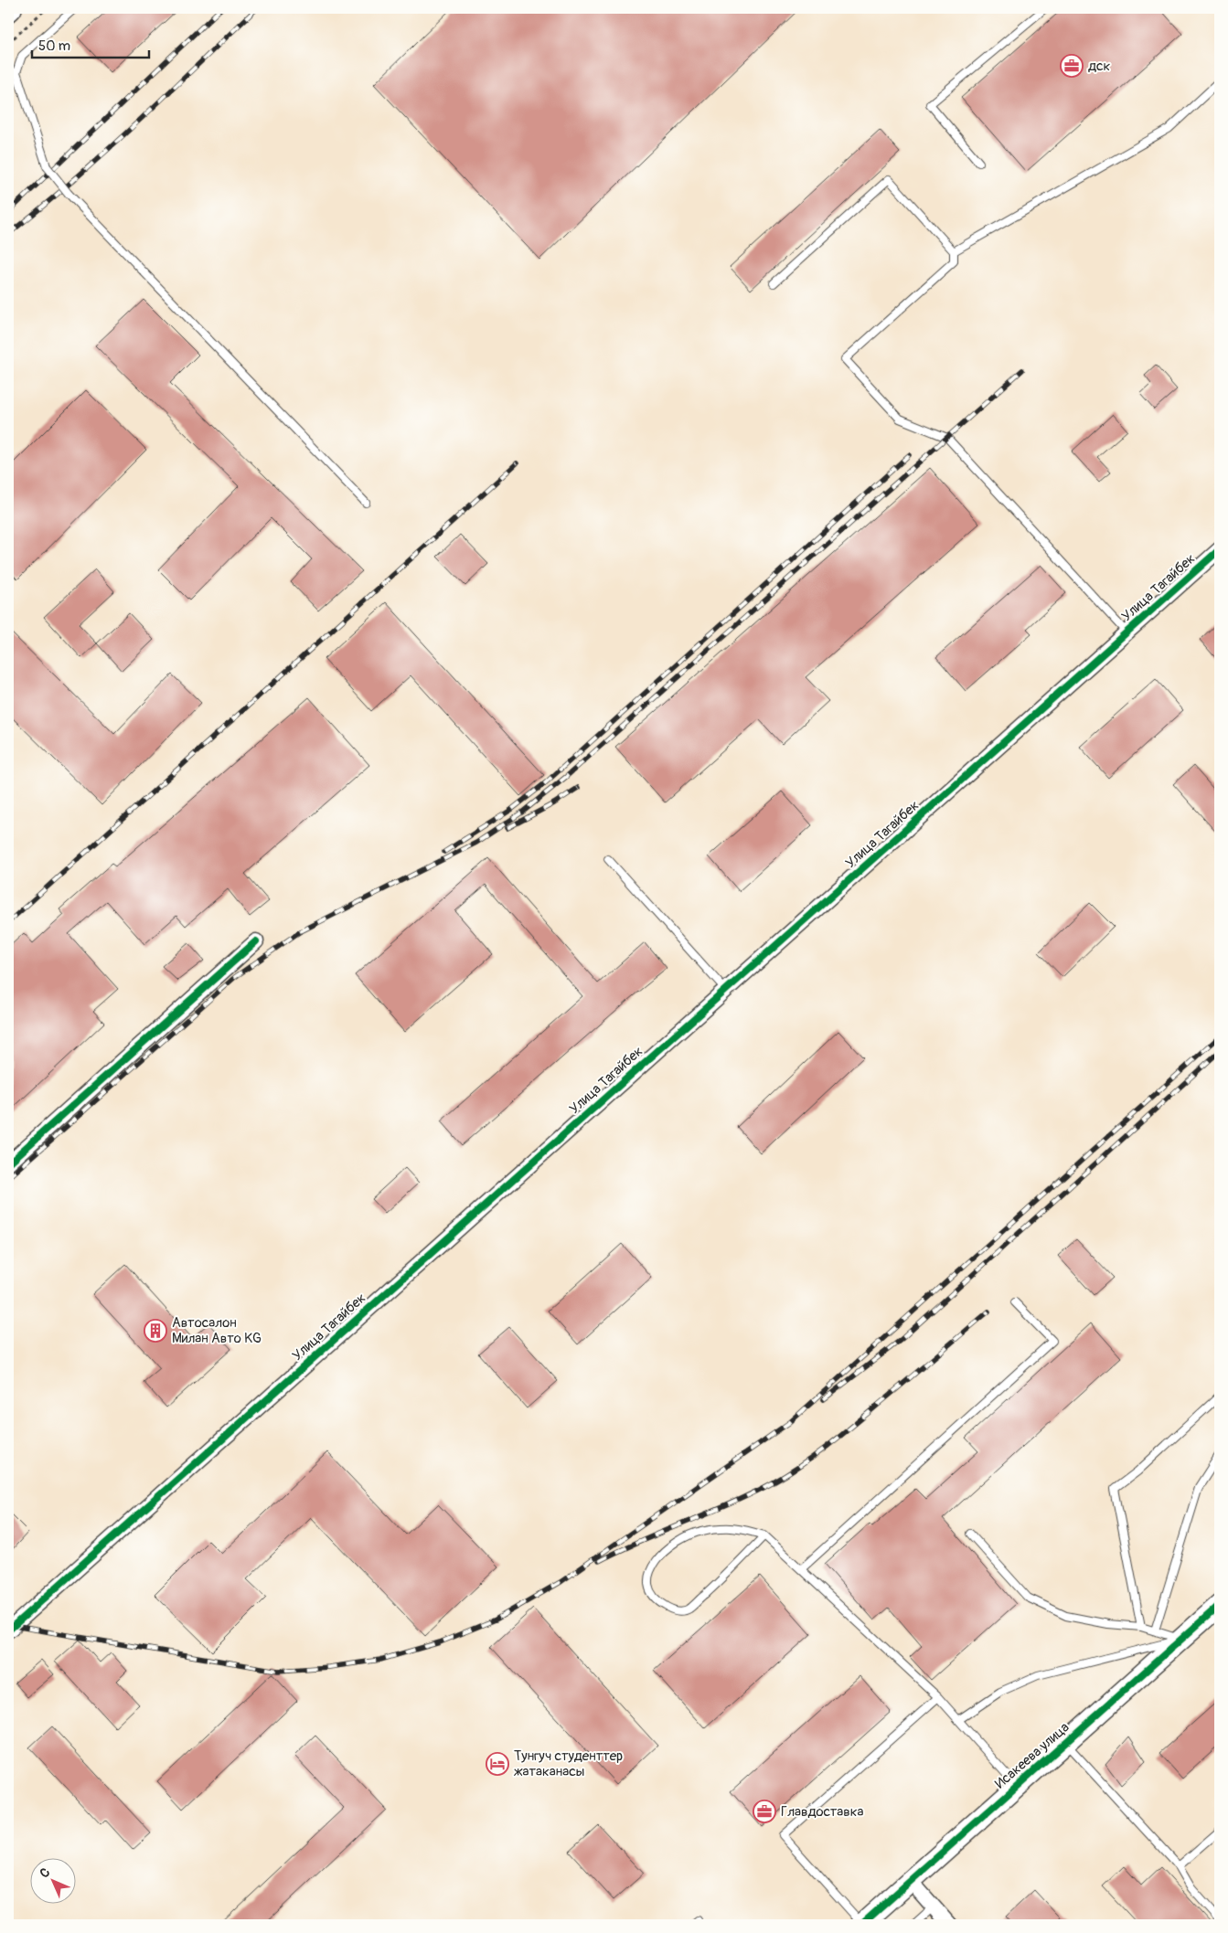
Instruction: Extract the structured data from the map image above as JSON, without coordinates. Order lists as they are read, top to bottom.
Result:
{
  "streets": {
    "street": ["Улица Тагайбек", "Исакеева улица"]
  },
  "places": {
    "office": ["дск", "Главдоставка"],
    "building": ["Автосалон Милан Авто KG"],
    "hotel": ["Тунгуч студенттер жатаканасы"]
  },
  "scale_bar": "50 m",
  "north": "top left"
}
